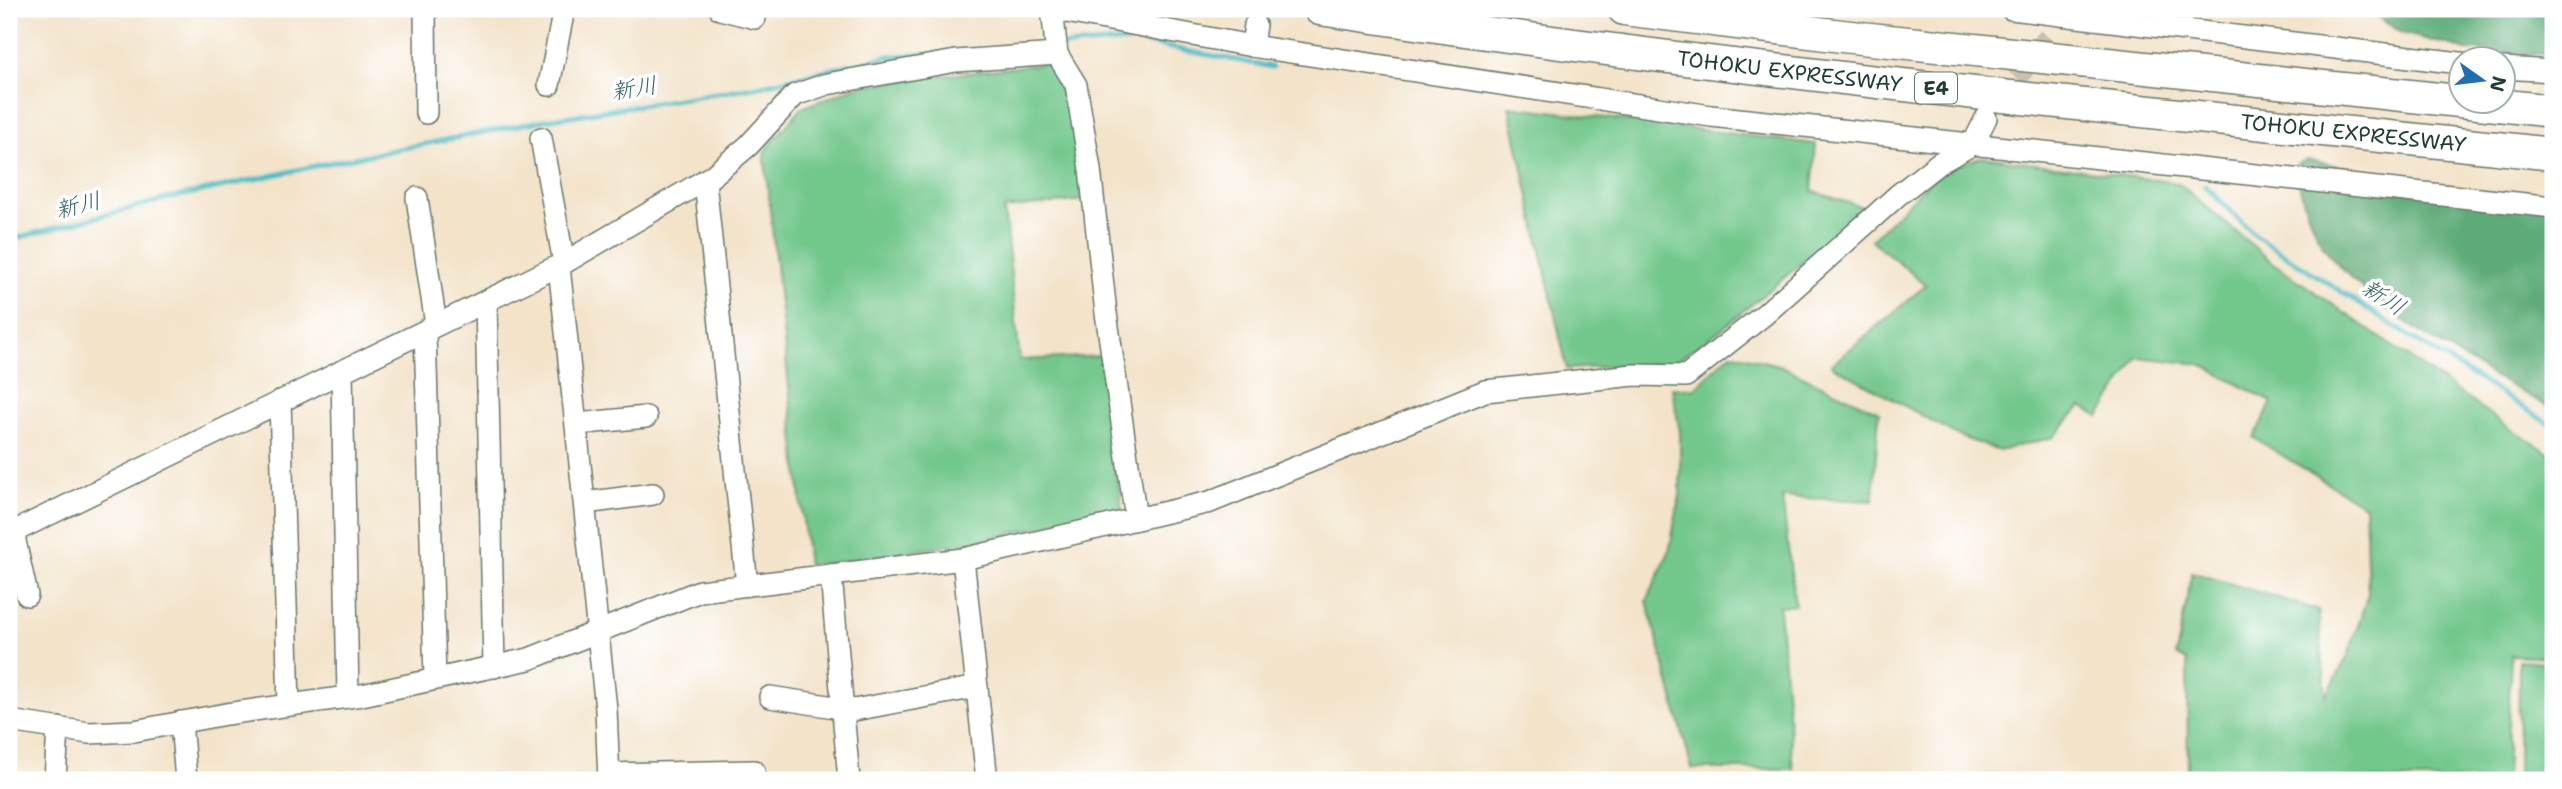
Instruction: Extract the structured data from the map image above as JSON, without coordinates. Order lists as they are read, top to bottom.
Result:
{
  "streets": {
    "highway": ["TOHOKU EXPRESSWAY", "E4"]
  },
  "water": ["新川"],
  "north": "right"
}
